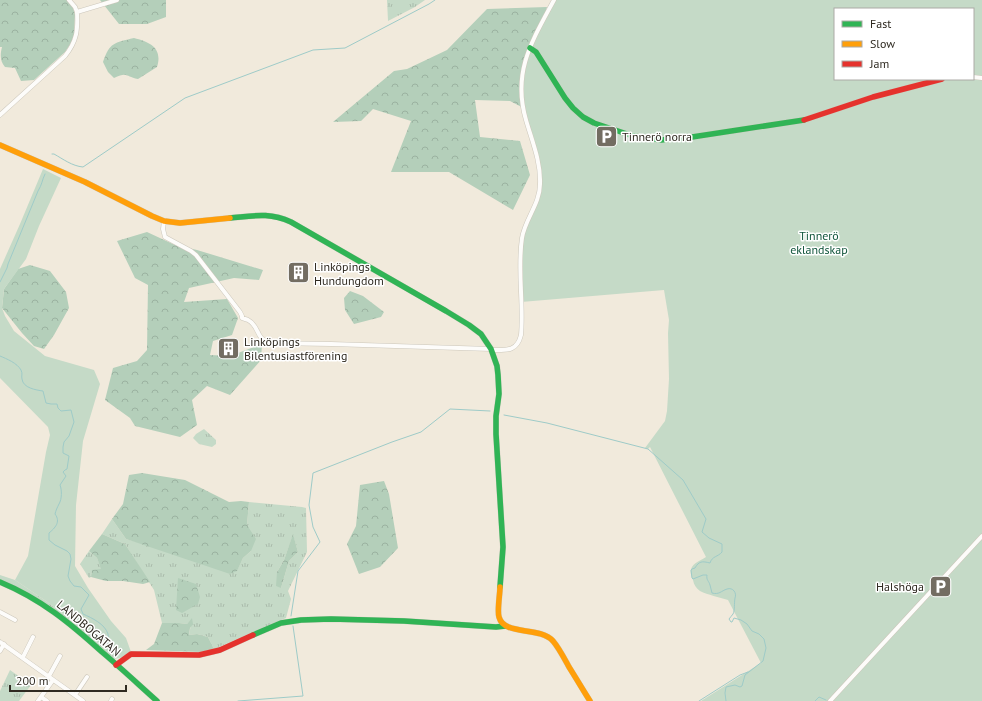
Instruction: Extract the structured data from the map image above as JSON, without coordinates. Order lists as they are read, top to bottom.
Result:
{
  "streets": {
    "street": ["LANDBOGATAN"]
  },
  "parks": ["Tinnerö eklandskap"],
  "places": {
    "parking": ["Tinnerö norra", "Halshöga"],
    "building": ["Linköpings Hundungdom", "Linköpings Bilentusiastförening"]
  },
  "legend": ["Fast", "Slow", "Jam"],
  "scale_bar": "200 m"
}
